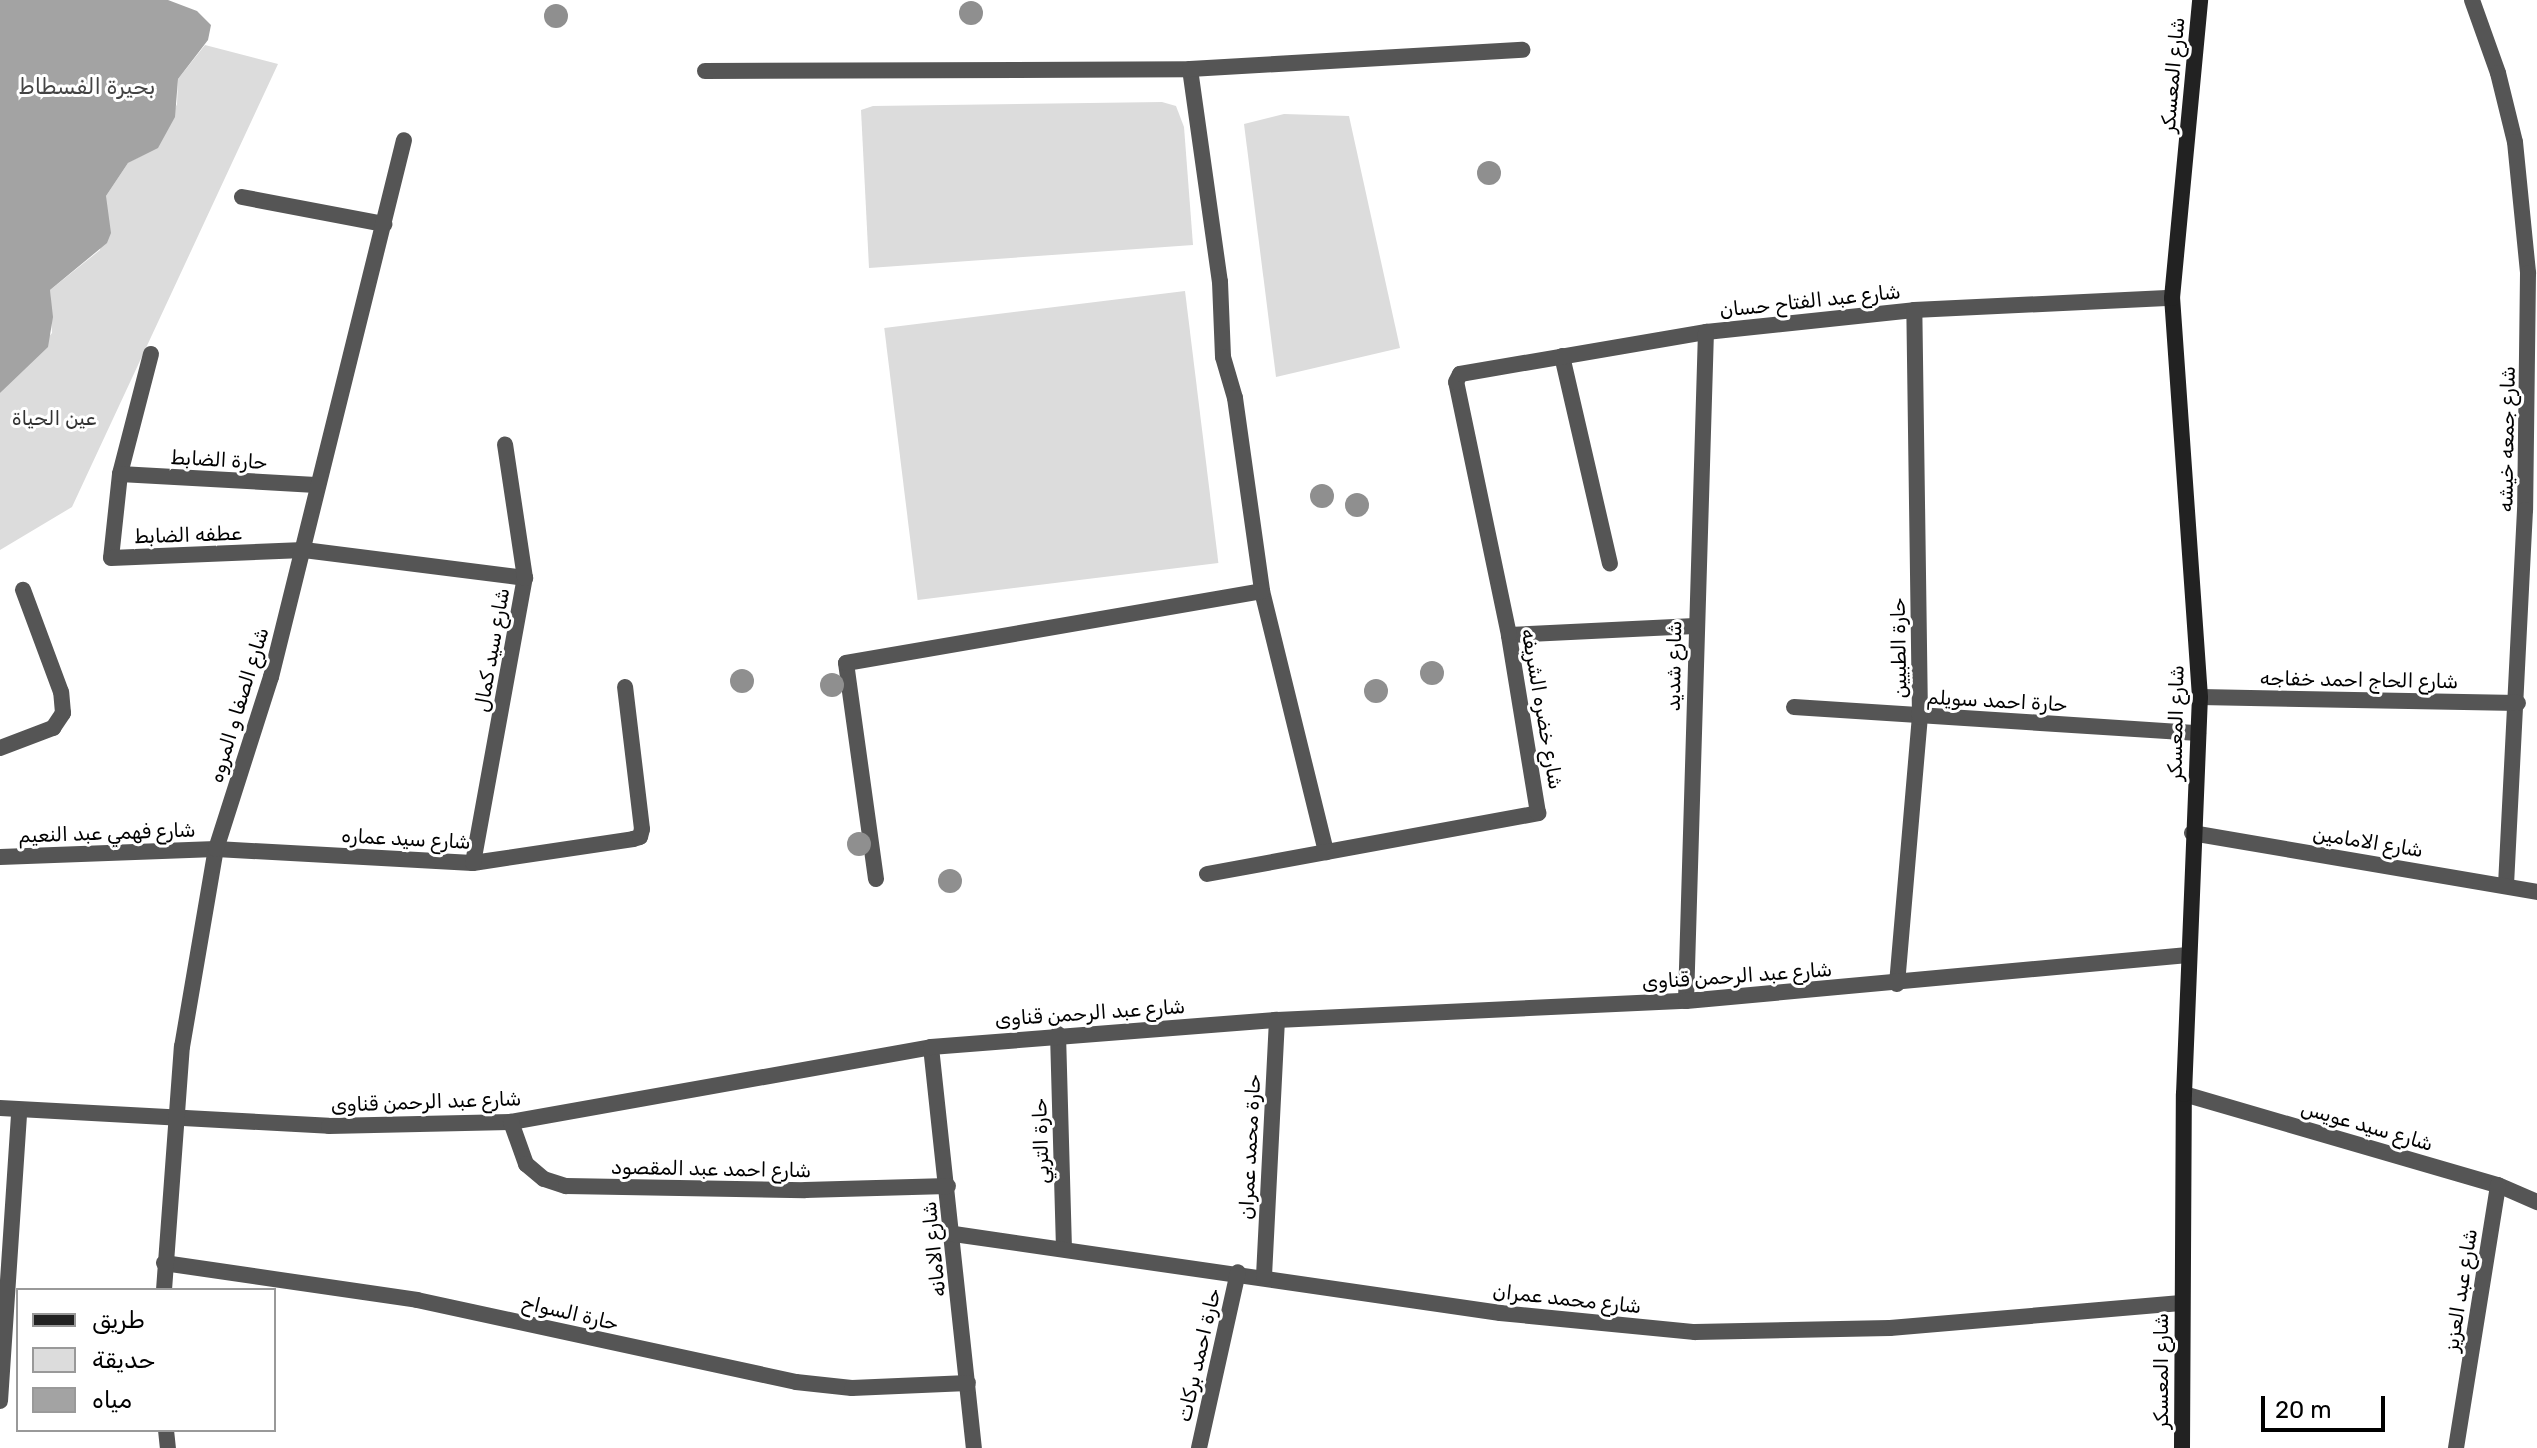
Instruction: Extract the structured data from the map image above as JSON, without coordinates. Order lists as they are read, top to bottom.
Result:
{
  "streets": {
    "street": [
      "شارع المعسكر",
      "شارع عبد الفتاح حسان",
      "شارع جمعه خيشه",
      "حارة الضابط",
      "عطفه الضابط",
      "حارة الطبيين",
      "شارع سيد كمال",
      "شارع شديد",
      "شارع الحاج احمد خفاجه",
      "حارة احمد سويلم",
      "شارع الصفا و المروه",
      "شارع خضره الشريفه",
      "شارع فهمي عبد النعيم",
      "شارع سيد عماره",
      "شارع الامامين",
      "شارع عبد الرحمن قناوى",
      "شارع سيد عويس",
      "حارة التربي",
      "حارة محمد عمران",
      "شارع احمد عبد المقصود",
      "شارع الامانه",
      "شارع عبد العزيز",
      "شارع محمد عمران",
      "حارة السواح",
      "حارة احمد بركات"
    ]
  },
  "crossings": [
    ["شارع المعسكر", "شارع عبد الفتاح حسان"],
    ["شارع المعسكر", "شارع الحاج احمد خفاجه"],
    ["شارع المعسكر", "حارة احمد سويلم"],
    ["شارع المعسكر", "شارع الامامين"],
    ["شارع المعسكر", "شارع عبد الرحمن قناوى"],
    ["شارع المعسكر", "شارع سيد عويس"],
    ["شارع المعسكر", "شارع محمد عمران"],
    ["شارع عبد الفتاح حسان", "حارة الطبيين"],
    ["شارع عبد الفتاح حسان", "شارع شديد"],
    ["شارع عبد الفتاح حسان", "شارع خضره الشريفه"],
    ["شارع جمعه خيشه", "شارع الحاج احمد خفاجه"],
    ["شارع جمعه خيشه", "شارع الامامين"],
    ["حارة الضابط", "عطفه الضابط"],
    ["حارة الضابط", "شارع الصفا و المروه"],
    ["عطفه الضابط", "شارع الصفا و المروه"],
    ["حارة الطبيين", "حارة احمد سويلم"],
    ["حارة الطبيين", "شارع عبد الرحمن قناوى"],
    ["شارع سيد كمال", "شارع سيد عماره"],
    ["شارع شديد", "شارع عبد الرحمن قناوى"],
    ["شارع الصفا و المروه", "شارع فهمي عبد النعيم"],
    ["شارع الصفا و المروه", "شارع سيد عماره"],
    ["شارع الصفا و المروه", "شارع عبد الرحمن قناوى"],
    ["شارع الصفا و المروه", "حارة السواح"],
    ["شارع فهمي عبد النعيم", "شارع سيد عماره"],
    ["شارع عبد الرحمن قناوى", "حارة التربي"],
    ["شارع عبد الرحمن قناوى", "حارة محمد عمران"],
    ["شارع عبد الرحمن قناوى", "شارع احمد عبد المقصود"],
    ["شارع عبد الرحمن قناوى", "شارع الامانه"],
    ["شارع سيد عويس", "شارع عبد العزيز"],
    ["حارة التربي", "شارع محمد عمران"],
    ["حارة محمد عمران", "شارع محمد عمران"],
    ["شارع احمد عبد المقصود", "شارع الامانه"],
    ["شارع الامانه", "شارع محمد عمران"],
    ["شارع الامانه", "حارة السواح"],
    ["شارع محمد عمران", "حارة احمد بركات"]
  ],
  "water": ["بحيرة الفسطاط"],
  "parks": ["عين الحياة"],
  "legend": ["طريق", "حديقة", "مياه"],
  "scale_bar": "20 m"
}
